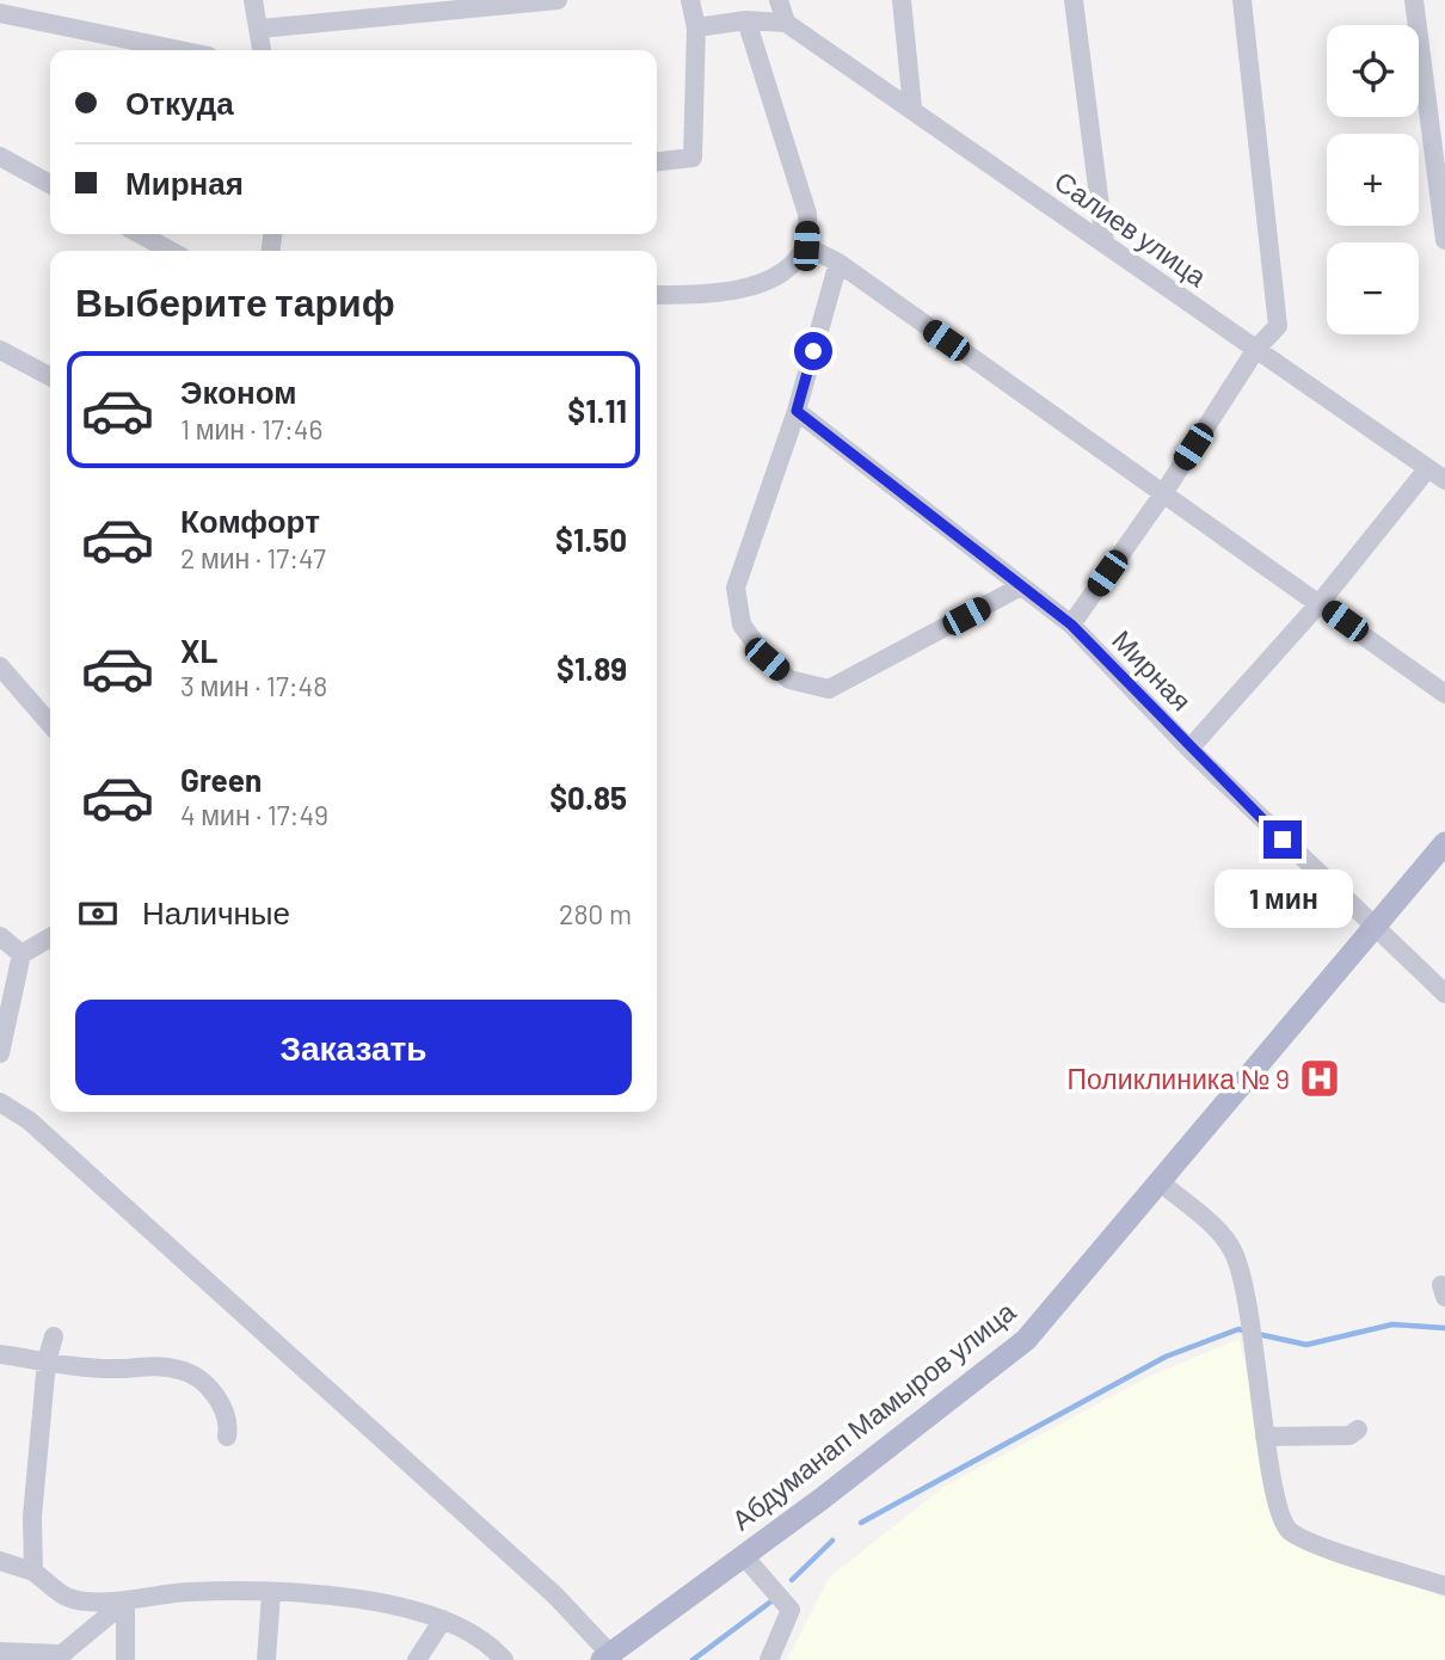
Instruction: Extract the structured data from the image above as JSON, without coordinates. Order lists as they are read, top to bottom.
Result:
{
  "streets": {
    "main road": ["Абдуманап Мамыров улица"],
    "street": ["Салиев улица", "Мирная"]
  },
  "crossings": [
    ["Мирная", "Абдуманап Мамыров улица"]
  ],
  "places": {
    "hospital": ["Поликлиника № 9"]
  },
  "page": {
    "map_buttons": ["+", "−"],
    "banner": ["Откуда", "Мирная"],
    "heading": "Выберите тариф",
    "list": [
      {
        "name": "Эконом",
        "note": "1 мин · 17:46",
        "value": "$1.11"
      },
      {
        "name": "Комфорт",
        "note": "2 мин · 17:47",
        "value": "$1.50"
      },
      {
        "name": "XL",
        "note": "3 мин · 17:48",
        "value": "$1.89"
      },
      {
        "name": "Green",
        "note": "4 мин · 17:49",
        "value": "$0.85"
      }
    ],
    "pay": ["Наличные", "280 m"],
    "bubble": "1 мин",
    "buttons": "Заказать"
  }
}
